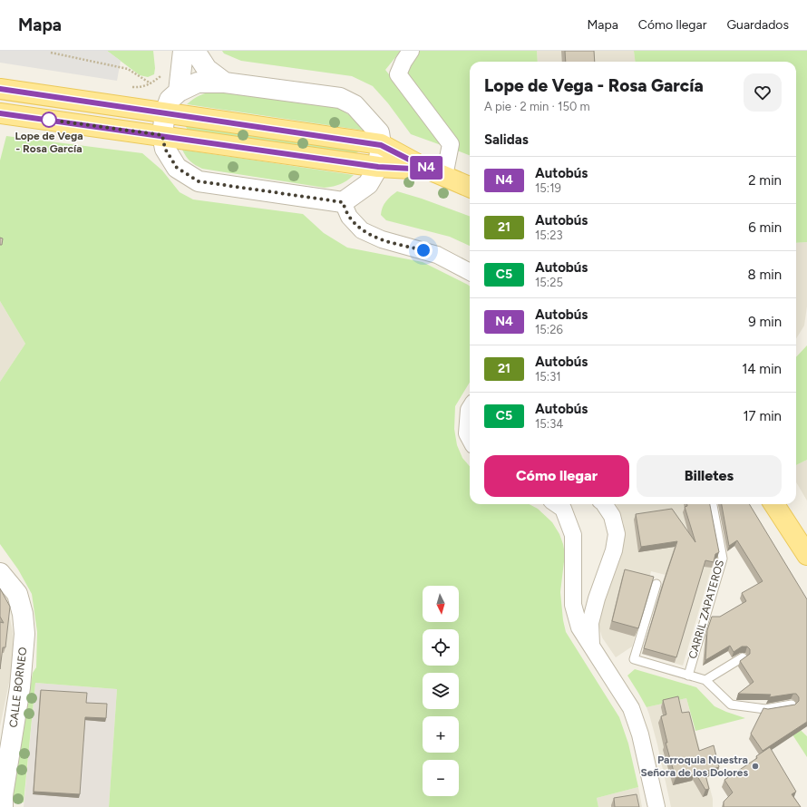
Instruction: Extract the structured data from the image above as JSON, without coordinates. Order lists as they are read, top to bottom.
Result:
{
  "streets": {
    "street": ["CALLE BORNEO"],
    "lane": ["CARRIL ZAPATEROS"]
  },
  "places": ["Lope de Vega - Rosa García", "Parroquia Nuestra Señora de los Dolores"],
  "lines": ["bus line N4"],
  "north": "bottom",
  "page": {
    "header": "Mapa",
    "nav": ["Mapa", "Cómo llegar", "Guardados"],
    "on_map": "N4",
    "heading": [
      ["Lope de Vega - Rosa García", "A pie · 2 min · 150 m"],
      "Salidas"
    ],
    "list": [
      {
        "mark": "N4",
        "name": "Autobús",
        "note": "15:19",
        "value": "2 min"
      },
      {
        "mark": "21",
        "name": "Autobús",
        "note": "15:23",
        "value": "6 min"
      },
      {
        "mark": "C5",
        "name": "Autobús",
        "note": "15:25",
        "value": "8 min"
      },
      {
        "mark": "N4",
        "name": "Autobús",
        "note": "15:26",
        "value": "9 min"
      },
      {
        "mark": "21",
        "name": "Autobús",
        "note": "15:31",
        "value": "14 min"
      },
      {
        "mark": "C5",
        "name": "Autobús",
        "note": "15:34",
        "value": "17 min"
      }
    ],
    "buttons": ["Cómo llegar", "Billetes"],
    "map_buttons": ["+", "−"]
  }
}
